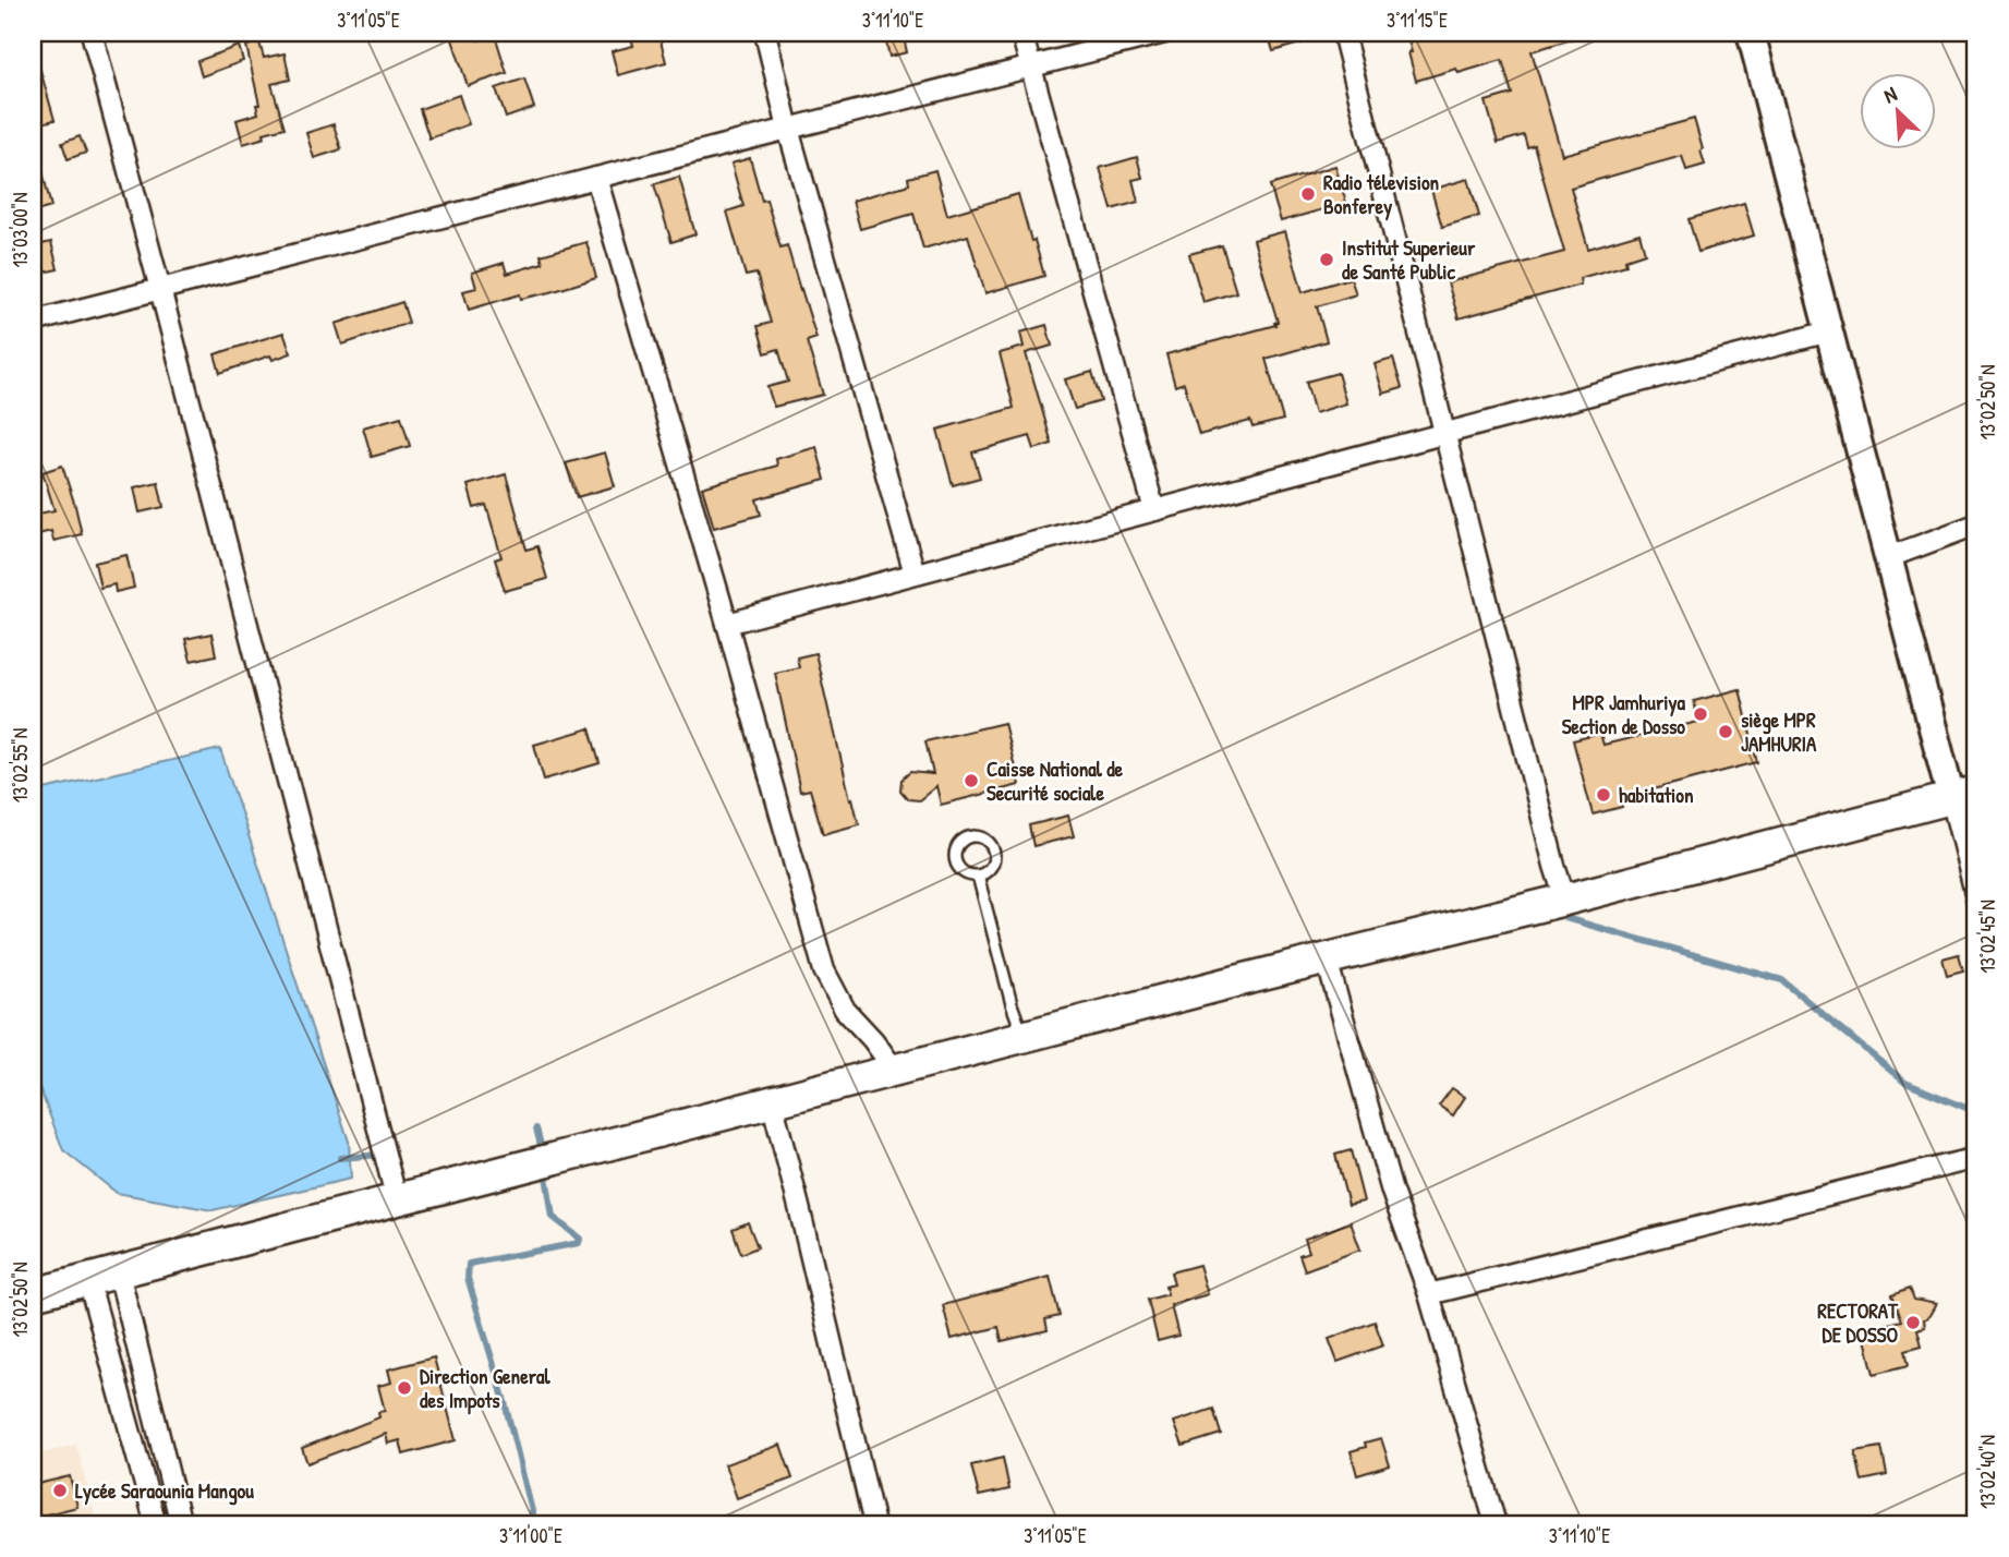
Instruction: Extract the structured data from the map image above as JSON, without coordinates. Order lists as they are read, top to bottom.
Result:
{
  "places": [
    "Radio télevision Bonferey",
    "Institut Superieur de Santé Public",
    "MPR Jamhuriya Section de Dosso",
    "siège MPR JAMHURIA",
    "Caisse National de Securité sociale",
    "habitation",
    "RECTORAT DE DOSSO",
    "Direction General des Impots",
    "Lycée Saraounia Mangou"
  ],
  "north": "top left",
  "coordinates": [
    "3°11'05\"E",
    "3°11'10\"E",
    "3°11'15\"E",
    "13°03'00\"N",
    "13°02'50\"N",
    "13°02'55\"N",
    "13°02'45\"N",
    "13°02'40\"N",
    "3°11'00\"E"
  ]
}
